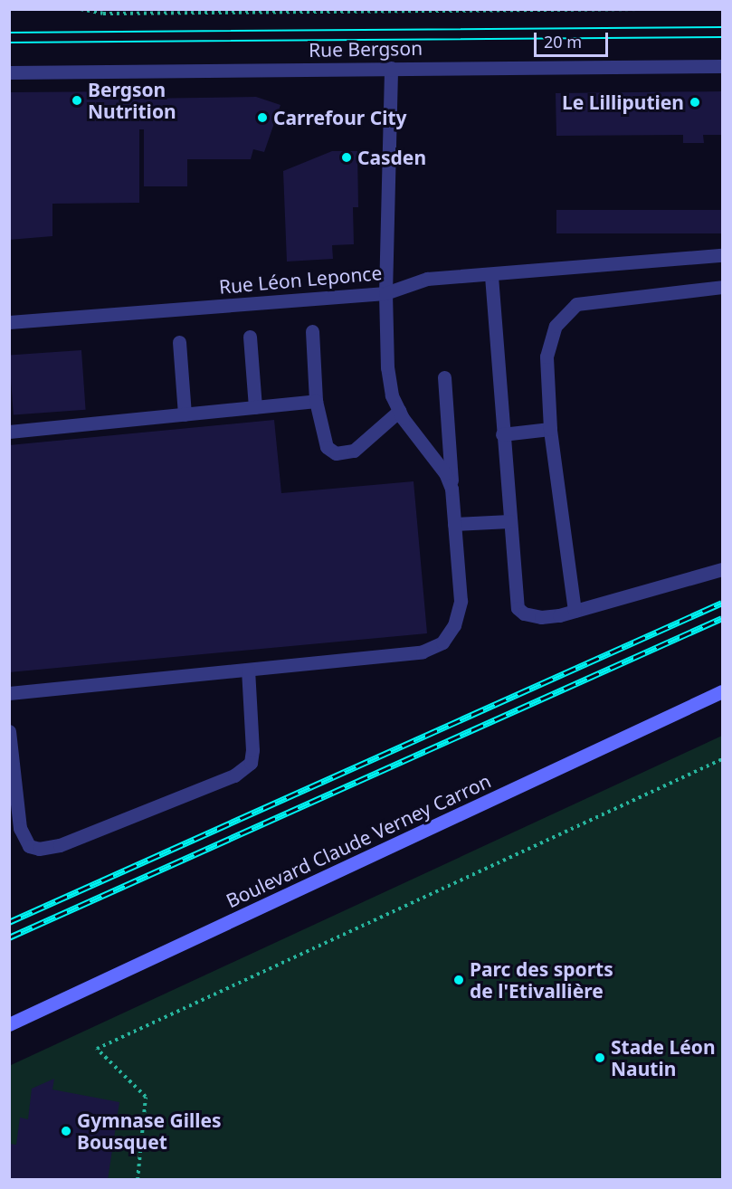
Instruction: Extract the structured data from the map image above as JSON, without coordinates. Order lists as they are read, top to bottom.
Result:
{
  "streets": {
    "main road": ["Boulevard Claude Verney Carron"],
    "street": ["Rue Bergson", "Rue Léon Leponce"]
  },
  "places": [
    "Bergson Nutrition",
    "Le Lilliputien",
    "Carrefour City",
    "Casden",
    "Parc des sports de l'Etivallière",
    "Stade Léon Nautin",
    "Gymnase Gilles Bousquet"
  ],
  "scale_bar": "20 m"
}
